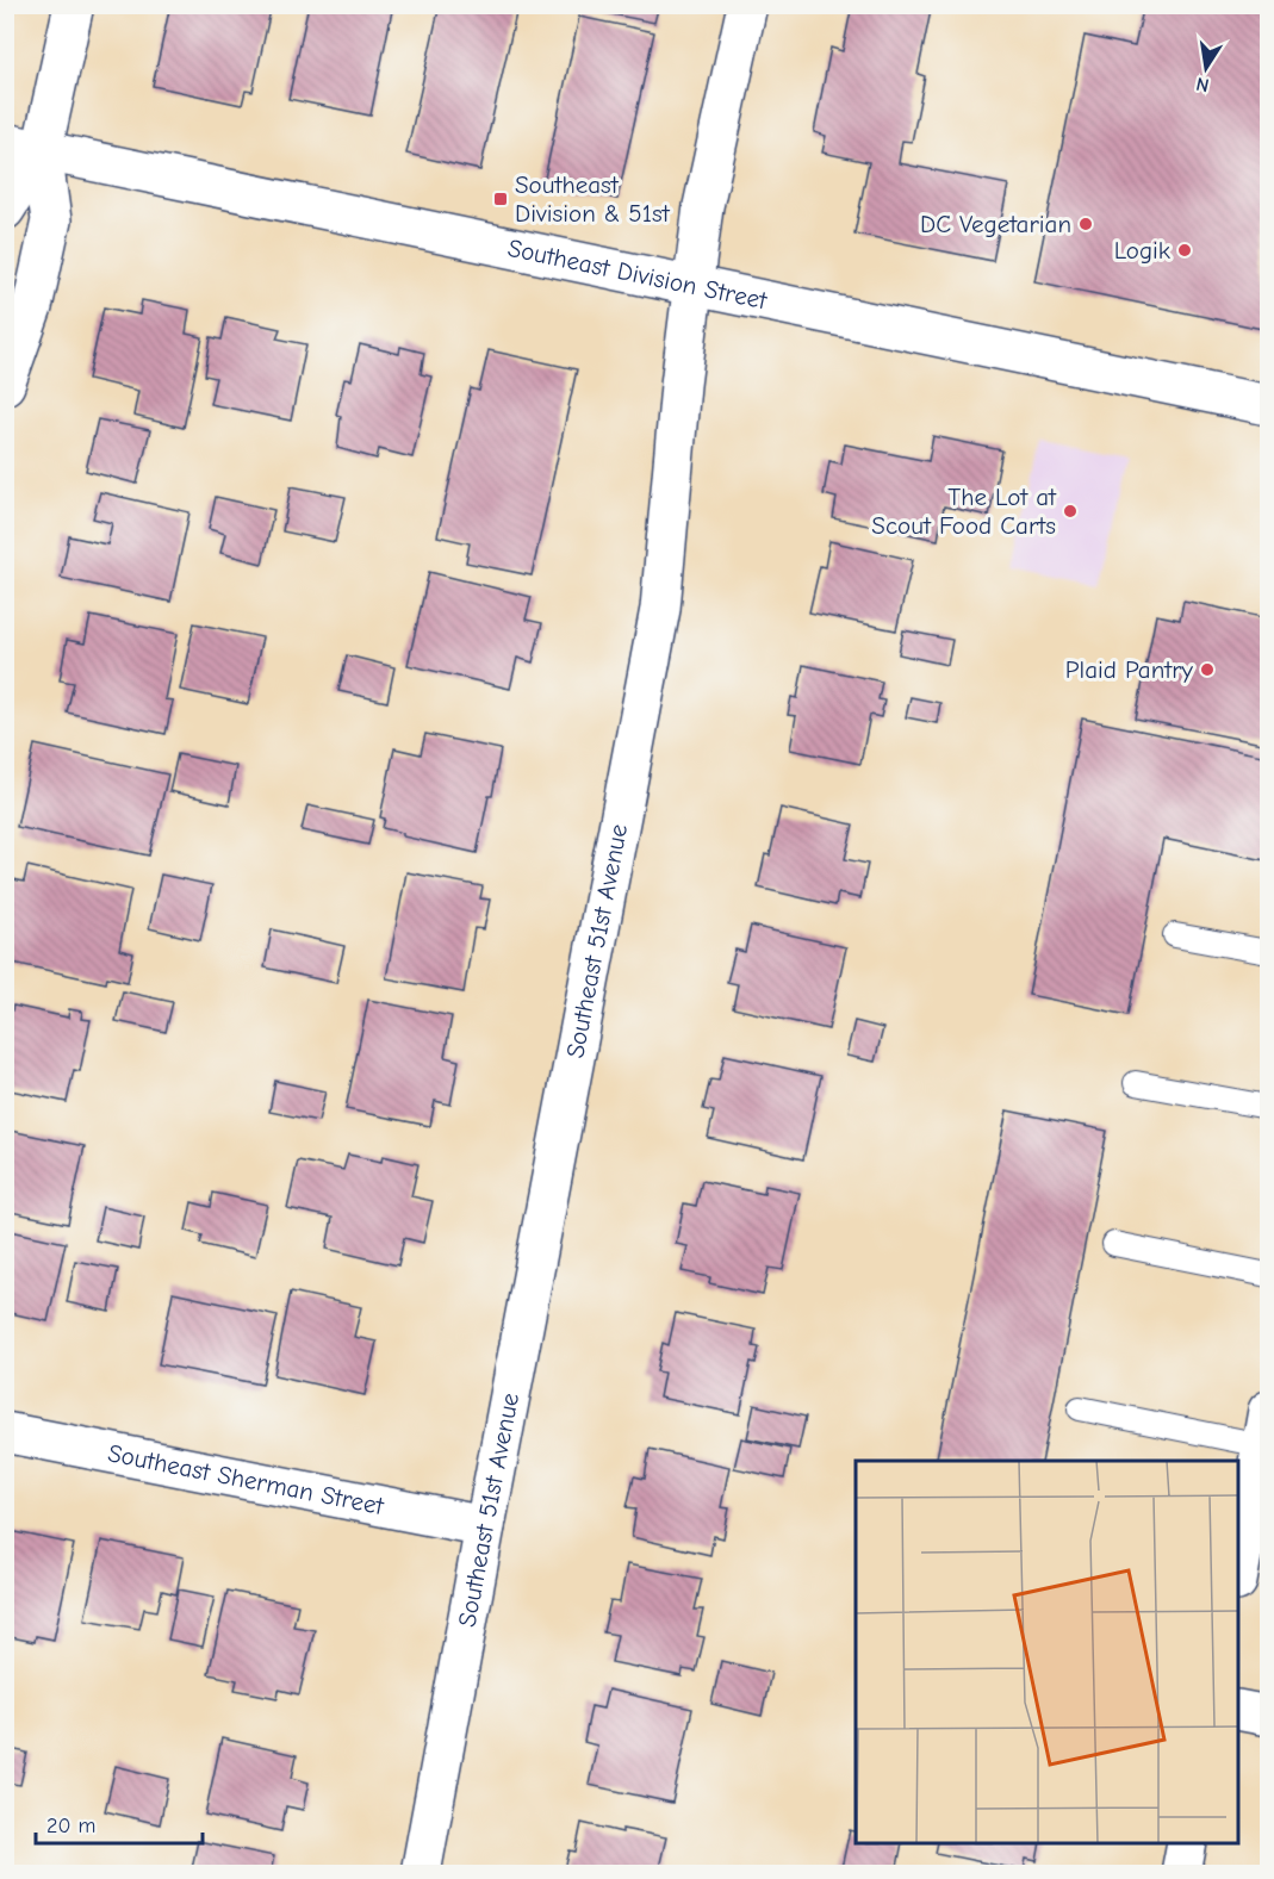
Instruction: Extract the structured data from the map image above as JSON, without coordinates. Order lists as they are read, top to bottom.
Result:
{
  "streets": {
    "street": ["Southeast Division Street", "Southeast 51st Avenue", "Southeast Sherman Street"]
  },
  "crossings": [
    ["Southeast Division Street", "Southeast 51st Avenue"],
    ["Southeast 51st Avenue", "Southeast Sherman Street"]
  ],
  "places": {
    "transit": ["Southeast Division & 51st"],
    "other": [
      "DC Vegetarian",
      "Logik",
      "The Lot at Scout Food Carts",
      "Plaid Pantry"
    ]
  },
  "scale_bar": "20 m",
  "north": "bottom"
}
